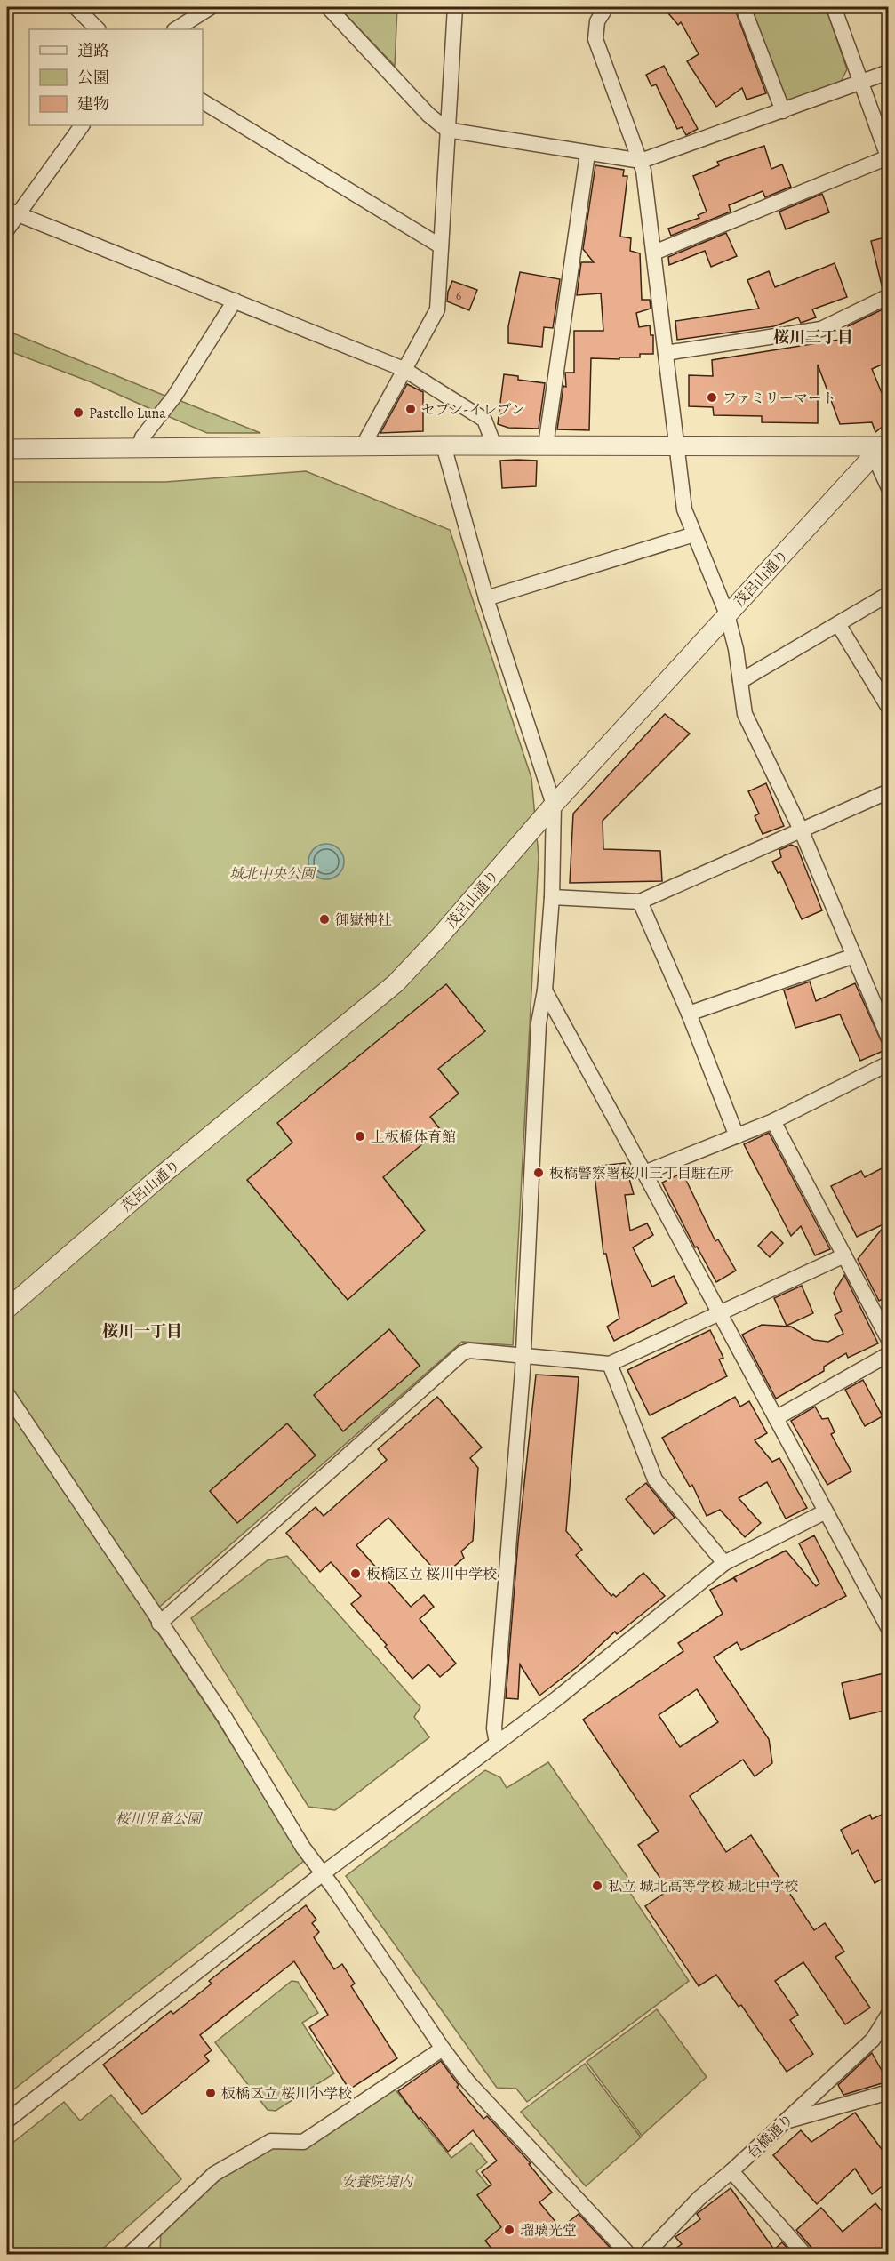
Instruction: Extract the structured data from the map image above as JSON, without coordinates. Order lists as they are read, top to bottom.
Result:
{
  "streets": {
    "street": ["茂呂山通り", "台橋通り"]
  },
  "districts": ["桜川三丁目", "桜川一丁目"],
  "parks": ["城北中央公園", "桜川児童公園", "安養院境内"],
  "places": [
    "ファミリーマート",
    "セブン-イレブン",
    "Pastello Luna",
    "御嶽神社",
    "上板橋体育館",
    "板橋警察署桜川三丁目駐在所",
    "板橋区立 桜川中学校",
    "私立 城北高等学校 城北中学校",
    "板橋区立 桜川小学校",
    "瑠璃光堂"
  ],
  "house_numbers": ["6"],
  "legend": ["道路", "公園", "建物"]
}
